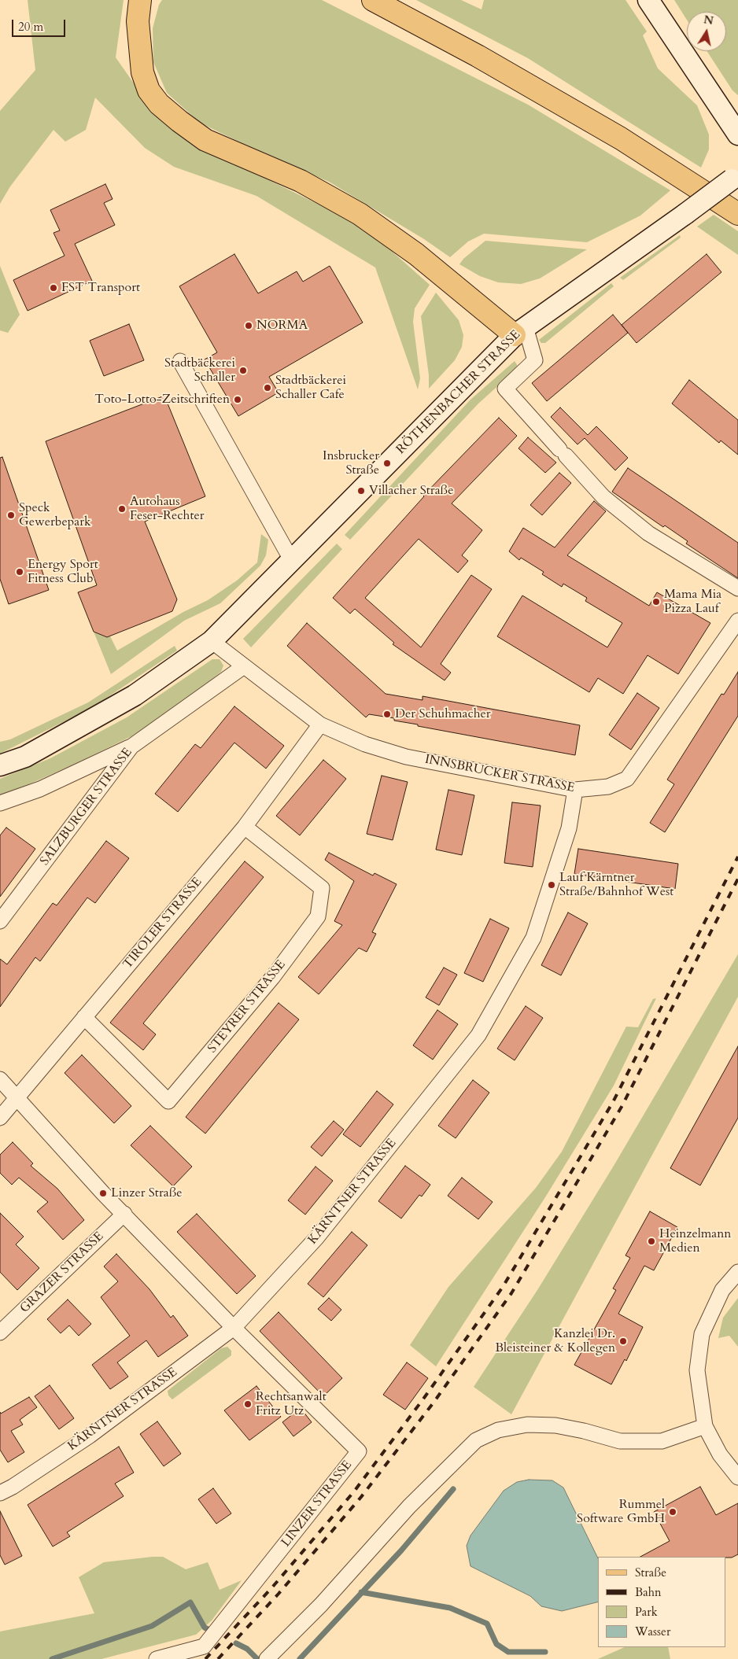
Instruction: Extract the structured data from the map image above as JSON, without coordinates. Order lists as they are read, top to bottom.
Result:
{
  "streets": {
    "main road": ["RÖTHENBACHER STRASSE"],
    "street": [
      "INNSBRUCKER STRASSE",
      "SALZBURGER STRASSE",
      "TIROLER STRASSE",
      "STEYRER STRASSE",
      "KÄRNTNER STRASSE",
      "GRAZER STRASSE",
      "LINZER STRASSE"
    ]
  },
  "crossings": [
    ["RÖTHENBACHER STRASSE", "INNSBRUCKER STRASSE"],
    ["INNSBRUCKER STRASSE", "SALZBURGER STRASSE"],
    ["INNSBRUCKER STRASSE", "TIROLER STRASSE"],
    ["INNSBRUCKER STRASSE", "KÄRNTNER STRASSE"],
    ["TIROLER STRASSE", "STEYRER STRASSE"],
    ["TIROLER STRASSE", "LINZER STRASSE"],
    ["KÄRNTNER STRASSE", "LINZER STRASSE"],
    ["GRAZER STRASSE", "LINZER STRASSE"]
  ],
  "places": [
    "FST Transport",
    "NORMA",
    "Stadtbäckerei Schaller",
    "Stadtbäckerei Schaller Cafe",
    "Toto-Lotto-Zeitschriften",
    "Insbrucker Straße",
    "Villacher Straße",
    "Autohaus Feser-Rechter",
    "Speck Gewerbepark",
    "Energy Sport Fitness Club",
    "Mama Mia Pizza Lauf",
    "Der Schuhmacher",
    "Lauf Kärntner Straße/Bahnhof West",
    "Linzer Straße",
    "Heinzelmann Medien",
    "Kanzlei Dr. Bleisteiner & Kollegen",
    "Rechtsanwalt Fritz Utz",
    "Rummel Software GmbH"
  ],
  "legend": [
    "Straße",
    "Bahn",
    "Park",
    "Wasser"
  ],
  "scale_bar": "20 m",
  "north": "top"
}
